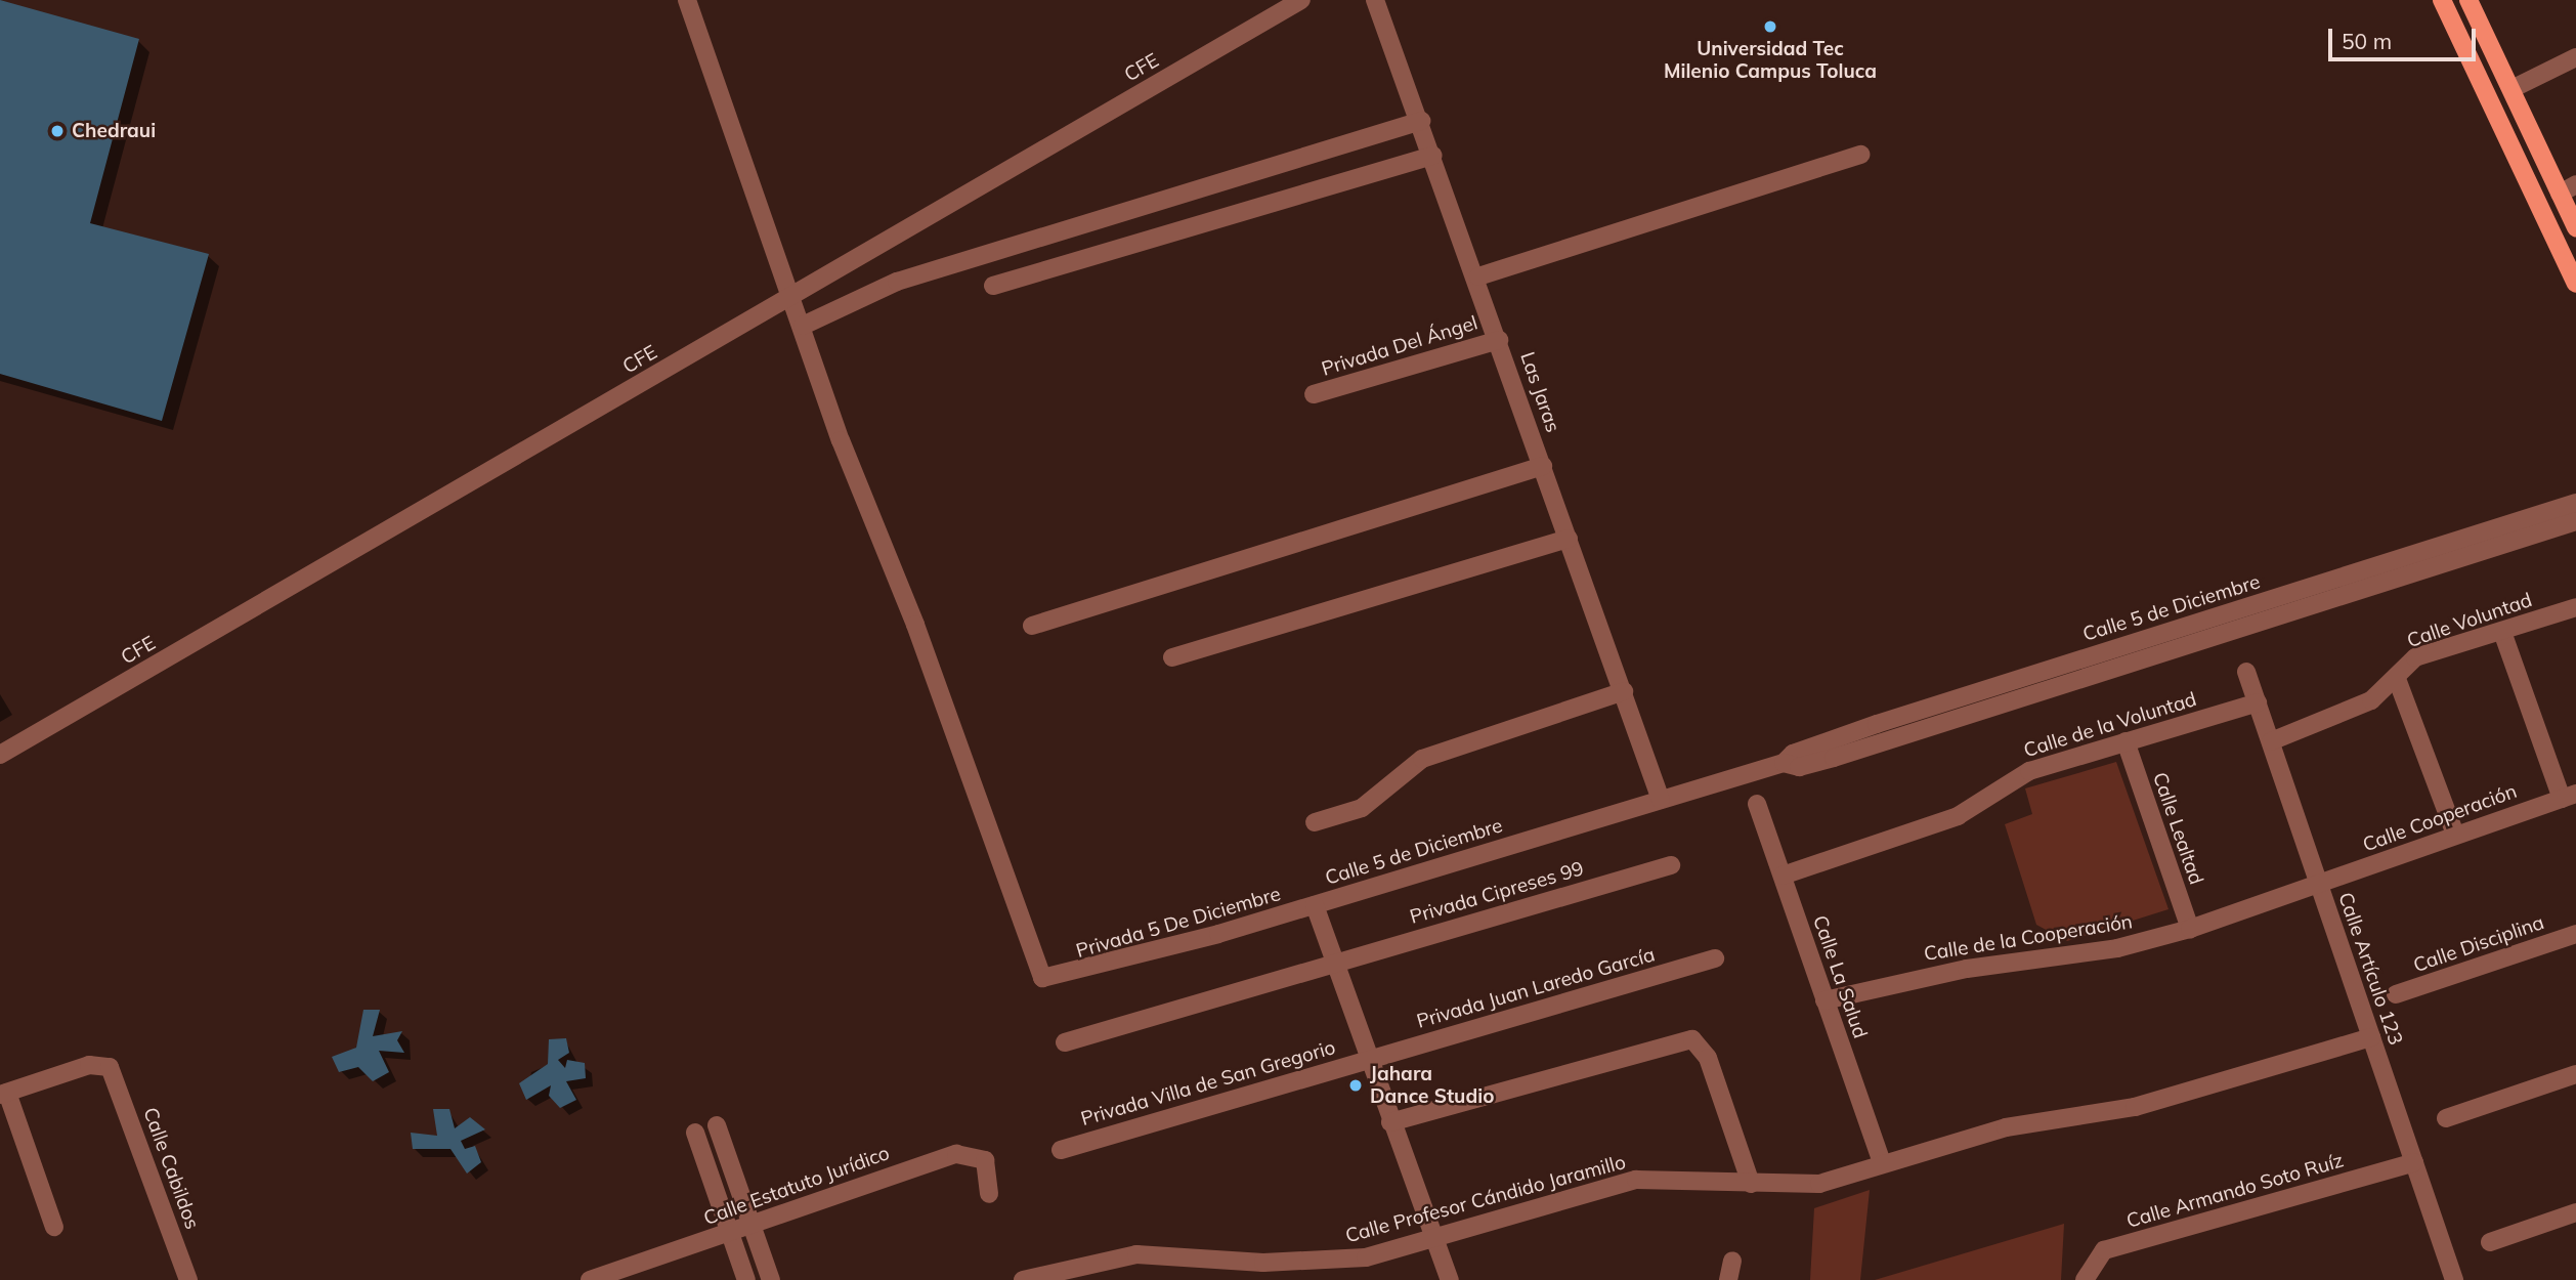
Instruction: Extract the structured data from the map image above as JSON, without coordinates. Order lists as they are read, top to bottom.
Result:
{
  "streets": {
    "street": [
      "CFE",
      "Privada Del Ángel",
      "Las Jaras",
      "Calle 5 de Diciembre",
      "Calle Voluntad",
      "Calle de la Voluntad",
      "Calle Cooperación",
      "Calle Lealtad",
      "Privada Cipreses 99",
      "Privada 5 De Diciembre",
      "Calle de la Cooperación",
      "Calle Disciplina",
      "Calle Artículo 123",
      "Calle La Salud",
      "Privada Juan Laredo García",
      "Privada Villa de San Gregorio",
      "Calle Cabildos",
      "Calle Estatuto Jurídico",
      "Calle Armando Soto Ruíz",
      "Calle Profesor Cándido Jaramillo"
    ]
  },
  "crossings": [
    ["Privada Del Ángel", "Las Jaras"],
    ["Las Jaras", "Calle 5 de Diciembre"],
    ["Calle 5 de Diciembre", "Privada Cipreses 99"],
    ["Calle 5 de Diciembre", "Privada 5 De Diciembre"],
    ["Calle 5 de Diciembre", "Privada Juan Laredo García"],
    ["Calle 5 de Diciembre", "Privada Villa de San Gregorio"],
    ["Calle 5 de Diciembre", "Calle Profesor Cándido Jaramillo"],
    ["Calle Voluntad", "Calle Artículo 123"],
    ["Calle de la Voluntad", "Calle Lealtad"],
    ["Calle de la Voluntad", "Calle Artículo 123"],
    ["Calle de la Voluntad", "Calle La Salud"],
    ["Calle Cooperación", "Calle de la Cooperación"],
    ["Calle Cooperación", "Calle Artículo 123"],
    ["Calle Lealtad", "Calle de la Cooperación"],
    ["Calle de la Cooperación", "Calle Artículo 123"],
    ["Calle de la Cooperación", "Calle La Salud"],
    ["Calle Artículo 123", "Calle Armando Soto Ruíz"],
    ["Calle Artículo 123", "Calle Profesor Cándido Jaramillo"],
    ["Calle La Salud", "Calle Profesor Cándido Jaramillo"],
    ["Privada Juan Laredo García", "Privada Villa de San Gregorio"]
  ],
  "places": ["Universidad Tec Milenio Campus Toluca", "Chedraui", "Jahara Dance Studio"],
  "scale_bar": "50 m"
}
